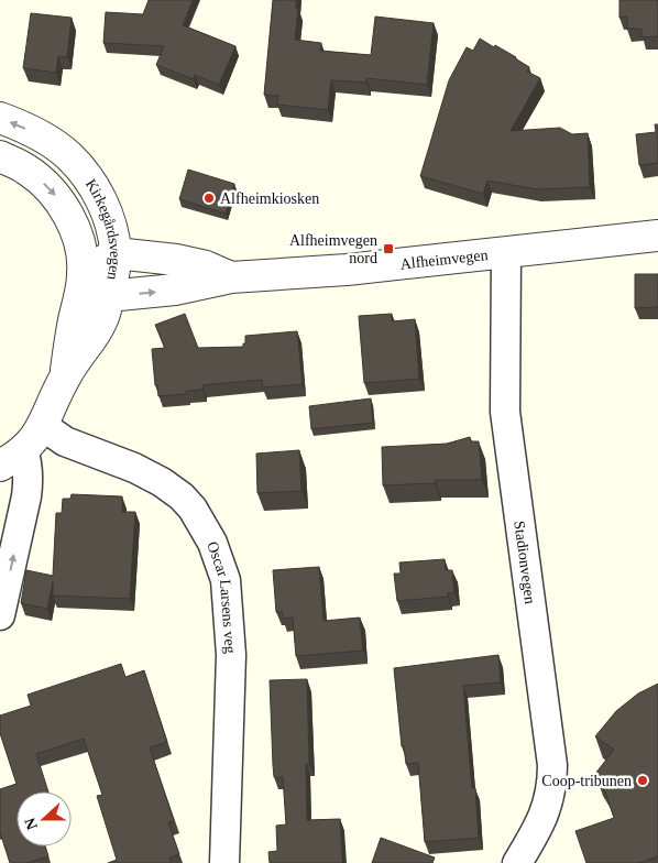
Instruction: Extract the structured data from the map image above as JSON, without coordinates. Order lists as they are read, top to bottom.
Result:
{
  "streets": {
    "street": [
      "Kirkegårdsvegen",
      "Alfheimvegen",
      "Stadionvegen",
      "Oscar Larsens veg"
    ]
  },
  "crossings": [
    ["Kirkegårdsvegen", "Alfheimvegen"],
    ["Kirkegårdsvegen", "Oscar Larsens veg"],
    ["Alfheimvegen", "Stadionvegen"]
  ],
  "places": {
    "other": ["Alfheimkiosken", "Coop-tribunen"],
    "transit": ["Alfheimvegen nord"]
  },
  "north": "left"
}
